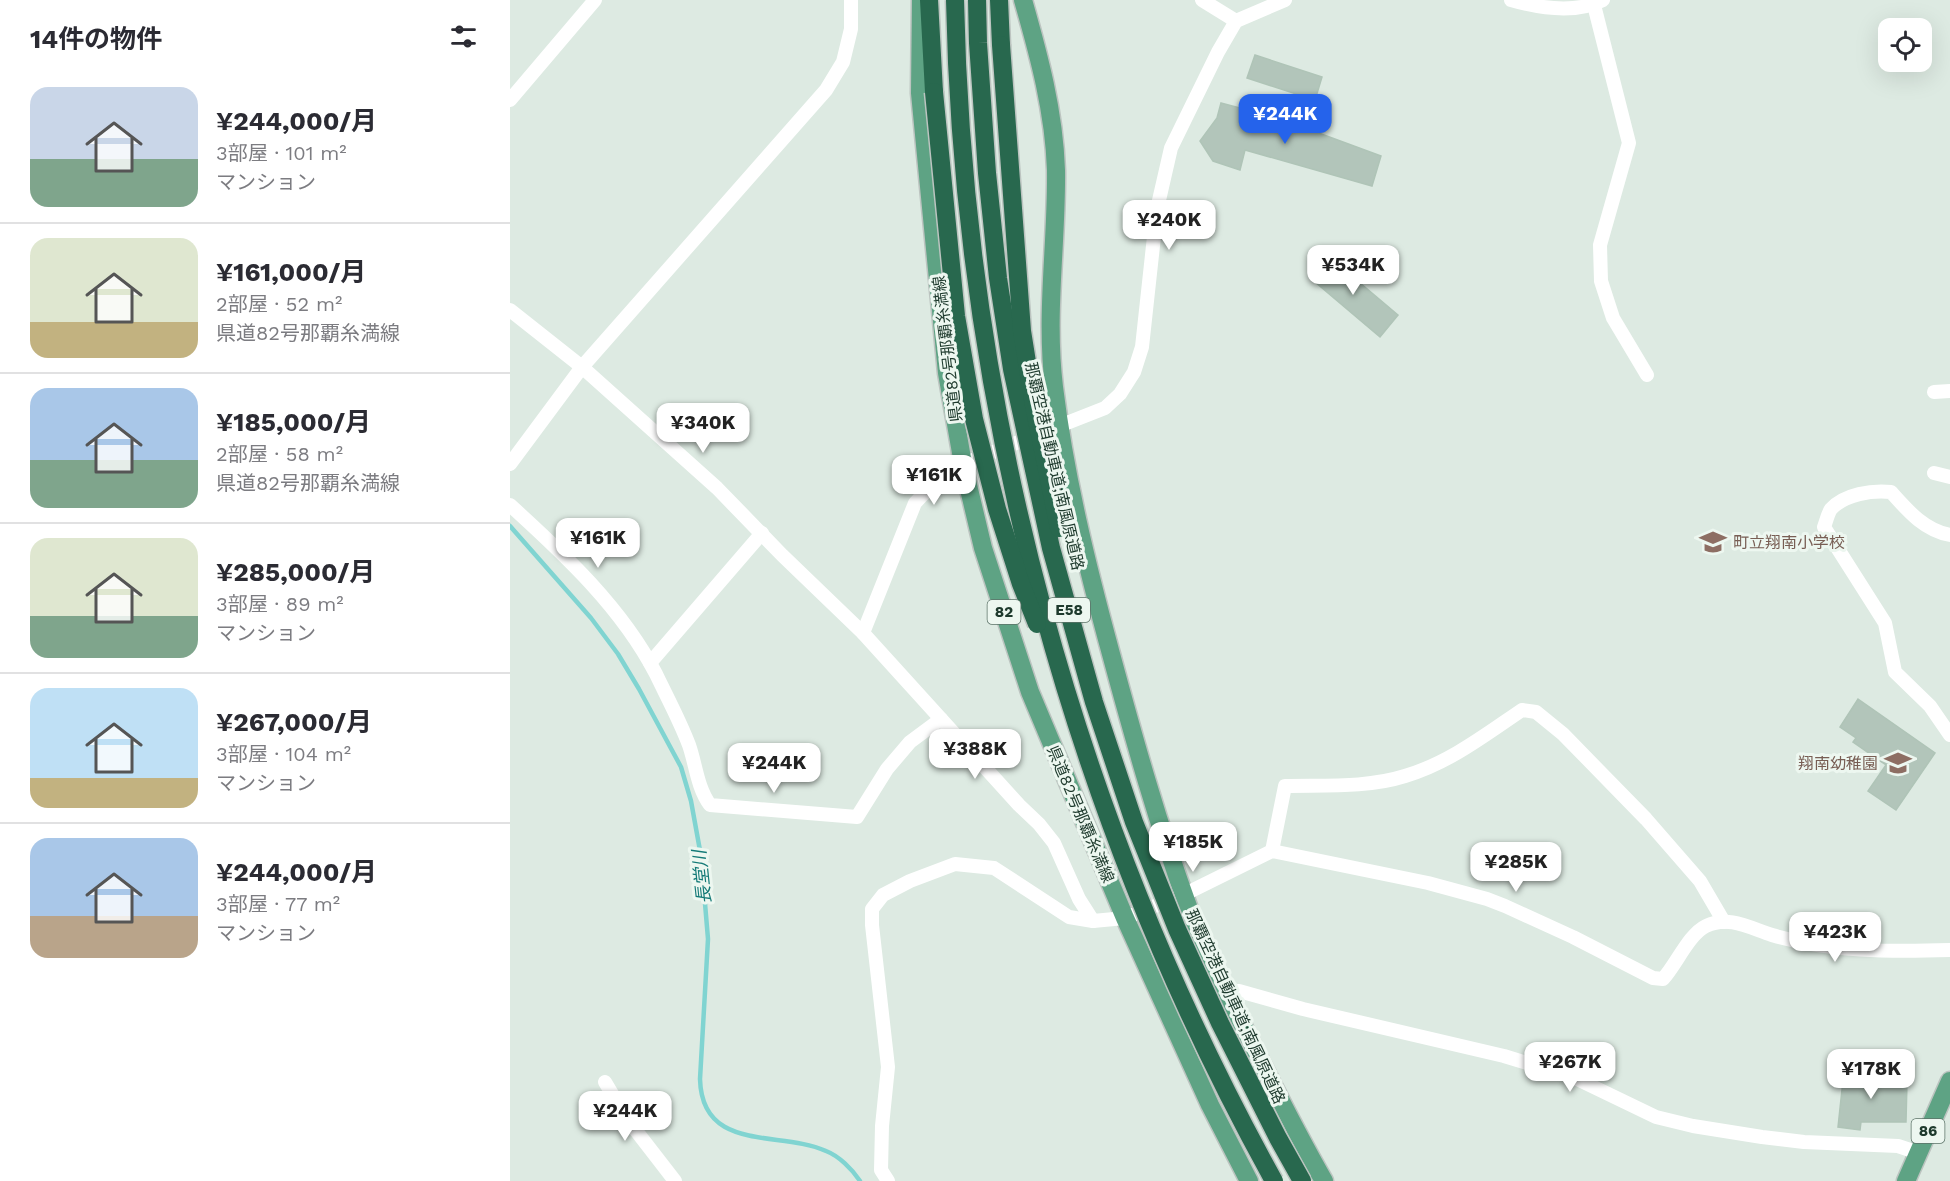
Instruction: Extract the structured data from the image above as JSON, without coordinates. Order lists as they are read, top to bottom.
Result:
{
  "streets": {
    "highway": ["那覇空港自動車道;南風原道路", "E58"],
    "main road": ["県道82号那覇糸満線", "82", "86"]
  },
  "water": ["長堂川"],
  "places": {
    "school or university": ["町立翔南小学校", "翔南幼稚園"]
  },
  "page": {
    "heading": "14件の物件",
    "list": [
      {
        "name": "¥244,000/月",
        "note": "3部屋 · 101 m² · マンション"
      },
      {
        "name": "¥161,000/月",
        "note": "2部屋 · 52 m² · 県道82号那覇糸満線"
      },
      {
        "name": "¥185,000/月",
        "note": "2部屋 · 58 m² · 県道82号那覇糸満線"
      },
      {
        "name": "¥285,000/月",
        "note": "3部屋 · 89 m² · マンション"
      },
      {
        "name": "¥267,000/月",
        "note": "3部屋 · 104 m² · マンション"
      },
      {
        "name": "¥244,000/月",
        "note": "3部屋 · 77 m² · マンション"
      }
    ],
    "price": [
      "¥244K",
      "¥240K",
      "¥534K",
      "¥340K",
      "¥161K",
      "¥161K",
      "¥388K",
      "¥244K",
      "¥185K",
      "¥285K",
      "¥423K",
      "¥267K",
      "¥178K",
      "¥244K"
    ]
  }
}
